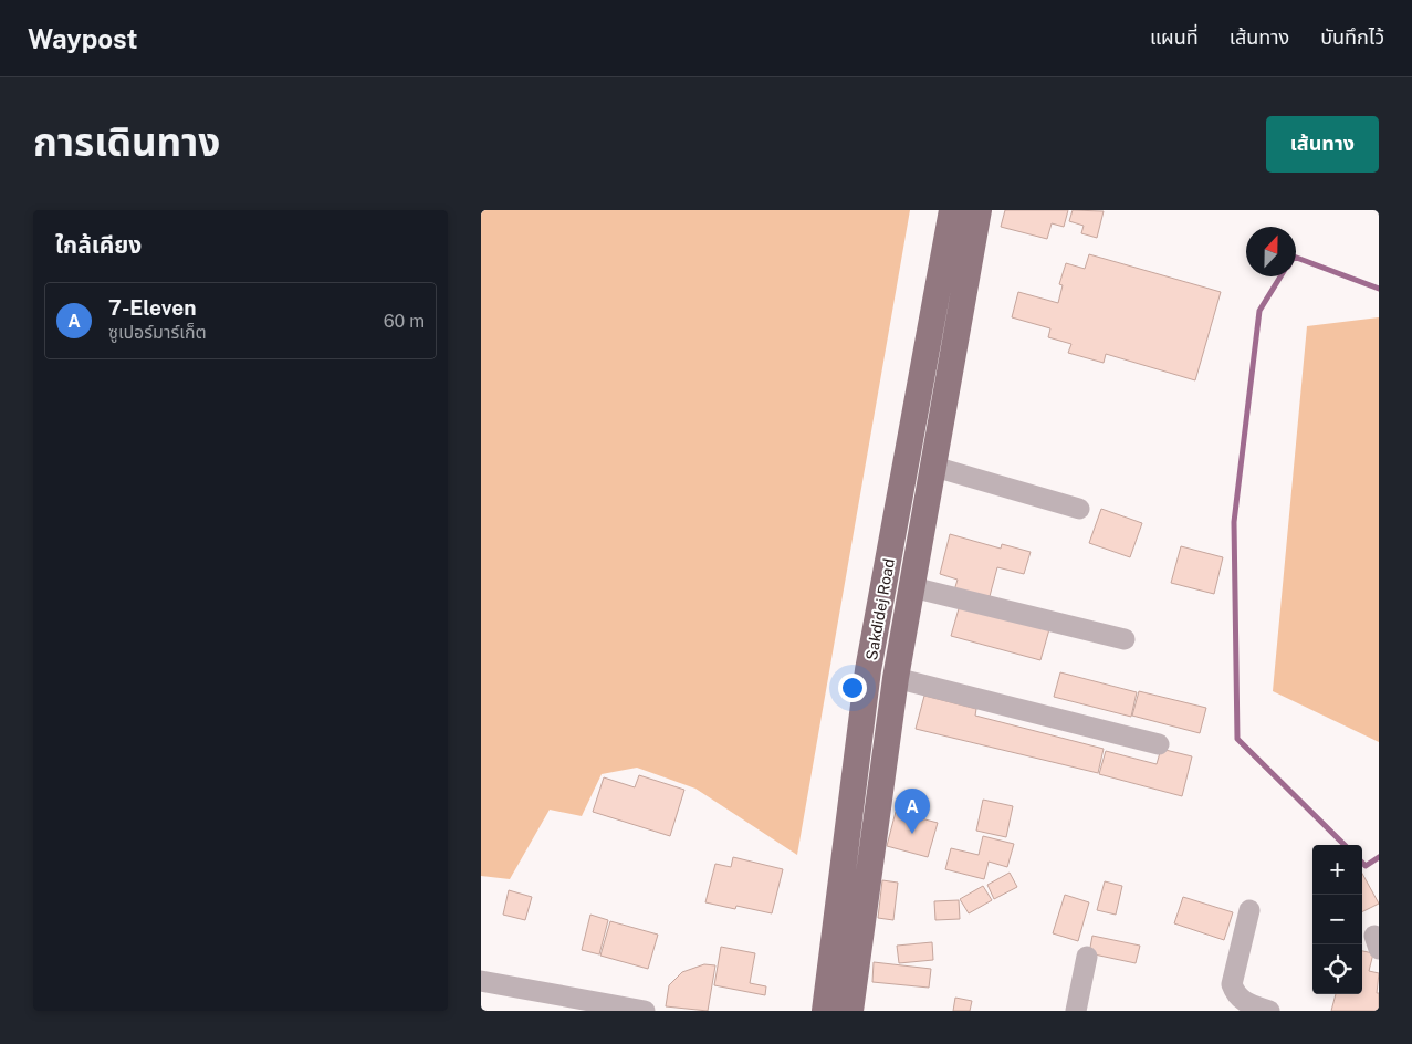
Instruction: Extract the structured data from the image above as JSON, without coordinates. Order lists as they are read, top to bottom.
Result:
{
  "streets": {
    "main road": ["Sakdidej Road"]
  },
  "north": "top",
  "page": {
    "header": "Waypost",
    "nav": ["แผนที่", "เส้นทาง", "บันทึกไว้"],
    "title": "การเดินทาง",
    "buttons": "เส้นทาง",
    "heading": "ใกล้เคียง",
    "list": [
      {
        "mark": "A",
        "name": "7-Eleven",
        "note": "ซูเปอร์มาร์เก็ต",
        "value": "60 m"
      }
    ],
    "pins": "A",
    "map_buttons": ["+", "−"]
  }
}
